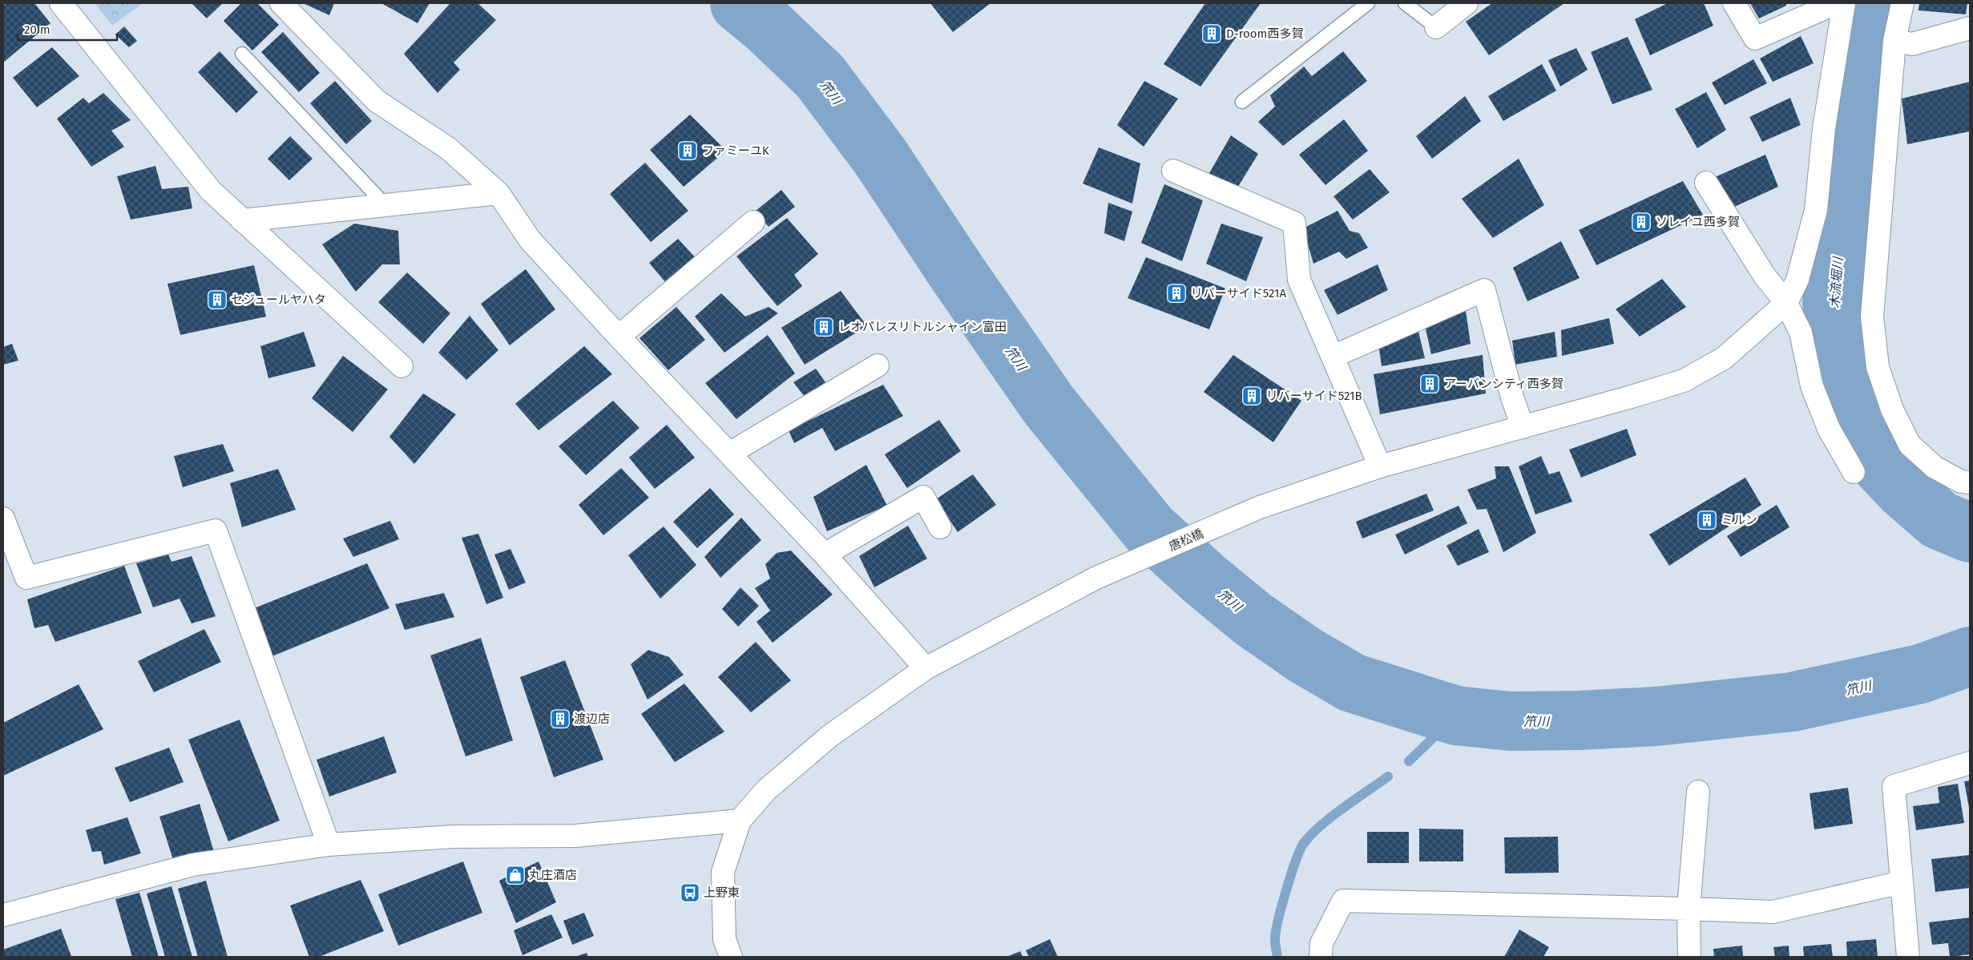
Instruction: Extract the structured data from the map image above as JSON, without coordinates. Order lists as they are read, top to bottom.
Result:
{
  "streets": {
    "street": ["唐松橋"]
  },
  "water": ["笊川", "木流堀川"],
  "places": {
    "building": [
      "D-room西多賀",
      "ファミーユK",
      "ソレイユ西多賀",
      "リバーサイド521A",
      "セジュールヤハタ",
      "レオパレスリトルシャイン富田",
      "アーバンシティ西多賀",
      "リバーサイド521B",
      "ミルン",
      "渡辺店"
    ],
    "shop": ["丸庄酒店"],
    "bus stop": ["上野東"]
  },
  "scale_bar": "20 m"
}
